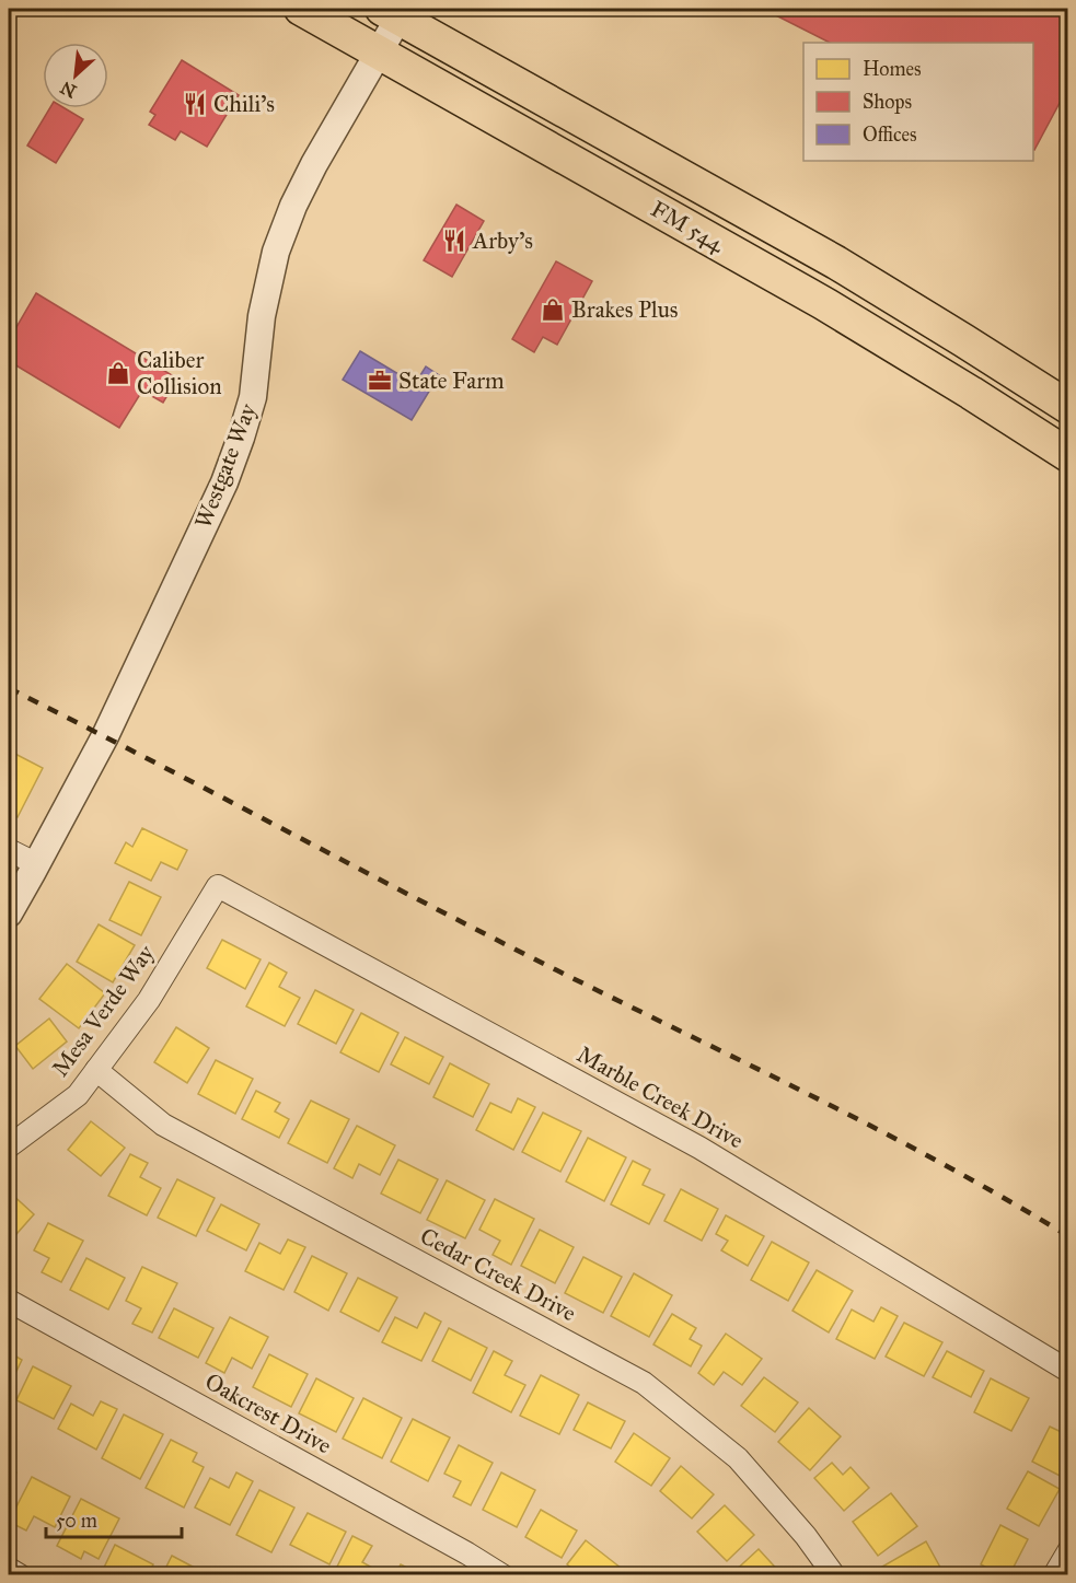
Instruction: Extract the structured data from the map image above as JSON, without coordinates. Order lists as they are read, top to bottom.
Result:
{
  "streets": {
    "main road": ["FM 544"],
    "street": [
      "Westgate Way",
      "Mesa Verde Way",
      "Marble Creek Drive",
      "Cedar Creek Drive",
      "Oakcrest Drive"
    ]
  },
  "crossings": [
    ["FM 544", "Westgate Way"],
    ["Mesa Verde Way", "Marble Creek Drive"],
    ["Mesa Verde Way", "Cedar Creek Drive"]
  ],
  "places": {
    "restaurant": ["Chili's", "Arby's"],
    "shop": ["Brakes Plus", "Caliber Collision"],
    "office": ["State Farm"]
  },
  "legend": ["Homes", "Shops", "Offices"],
  "scale_bar": "50 m",
  "north": "bottom left"
}
